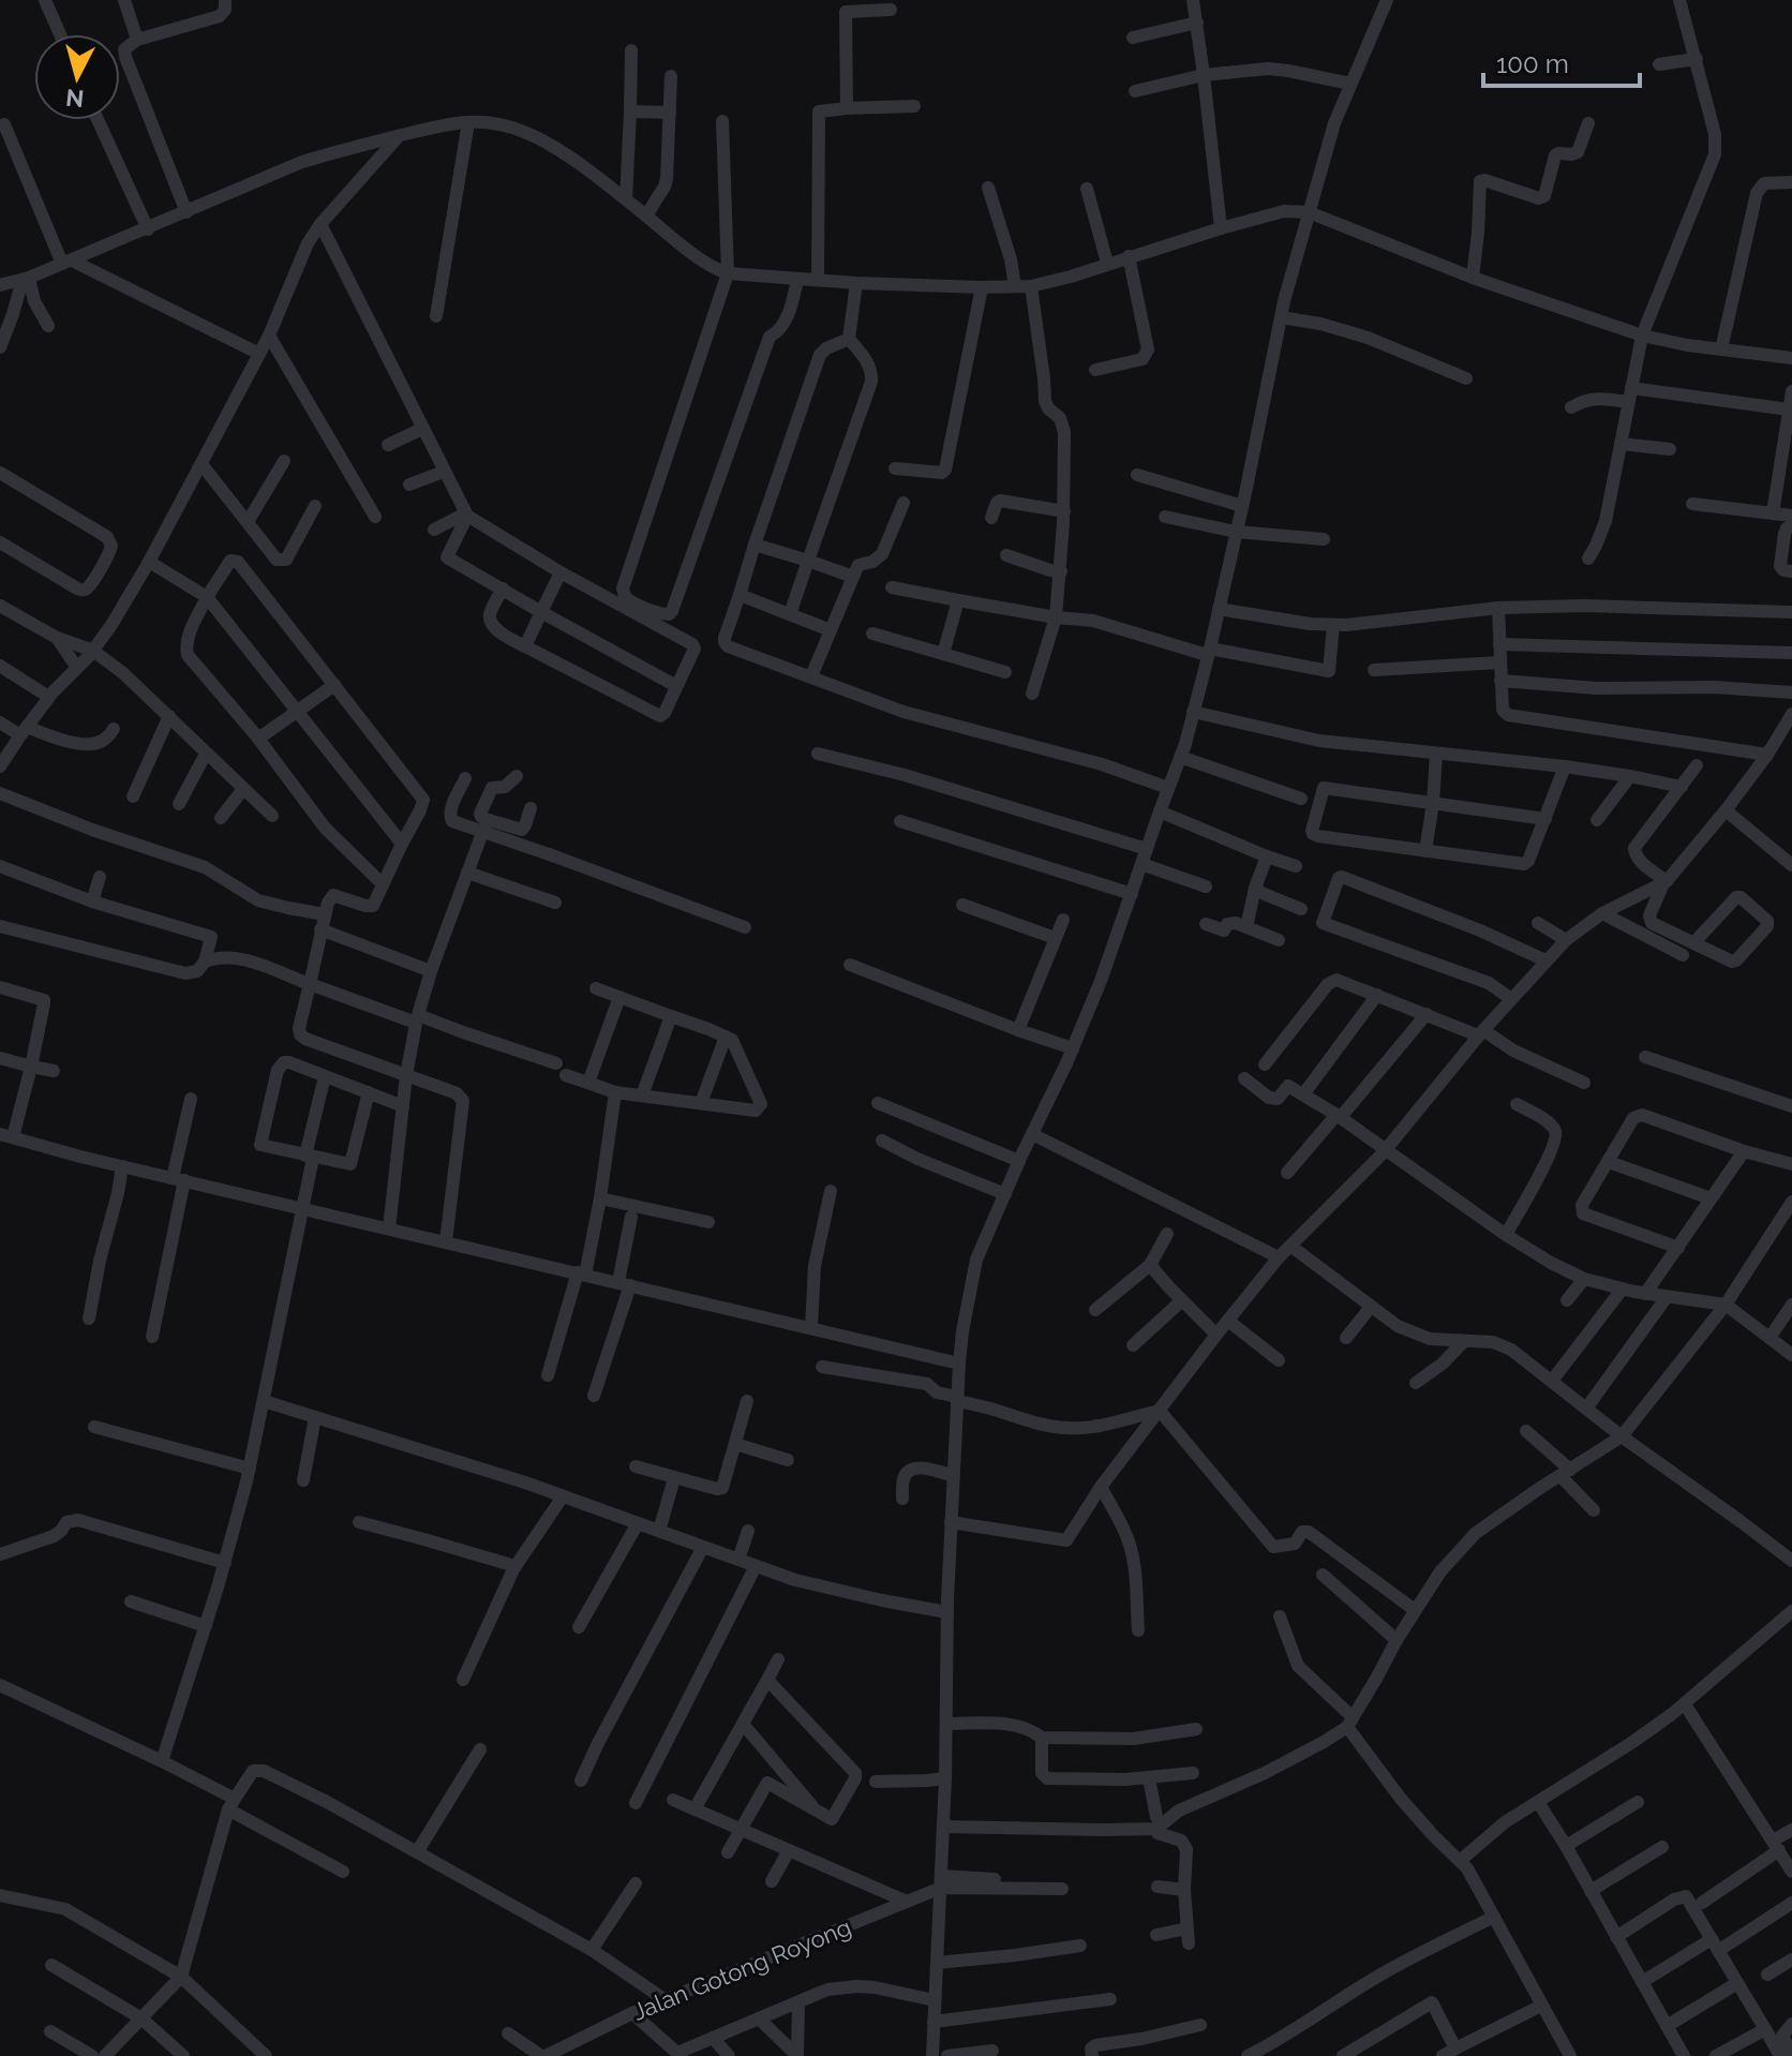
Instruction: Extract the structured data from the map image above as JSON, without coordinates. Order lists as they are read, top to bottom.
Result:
{
  "streets": {
    "street": ["Jalan Gotong Royong"]
  },
  "scale_bar": "100 m",
  "north": "bottom"
}
